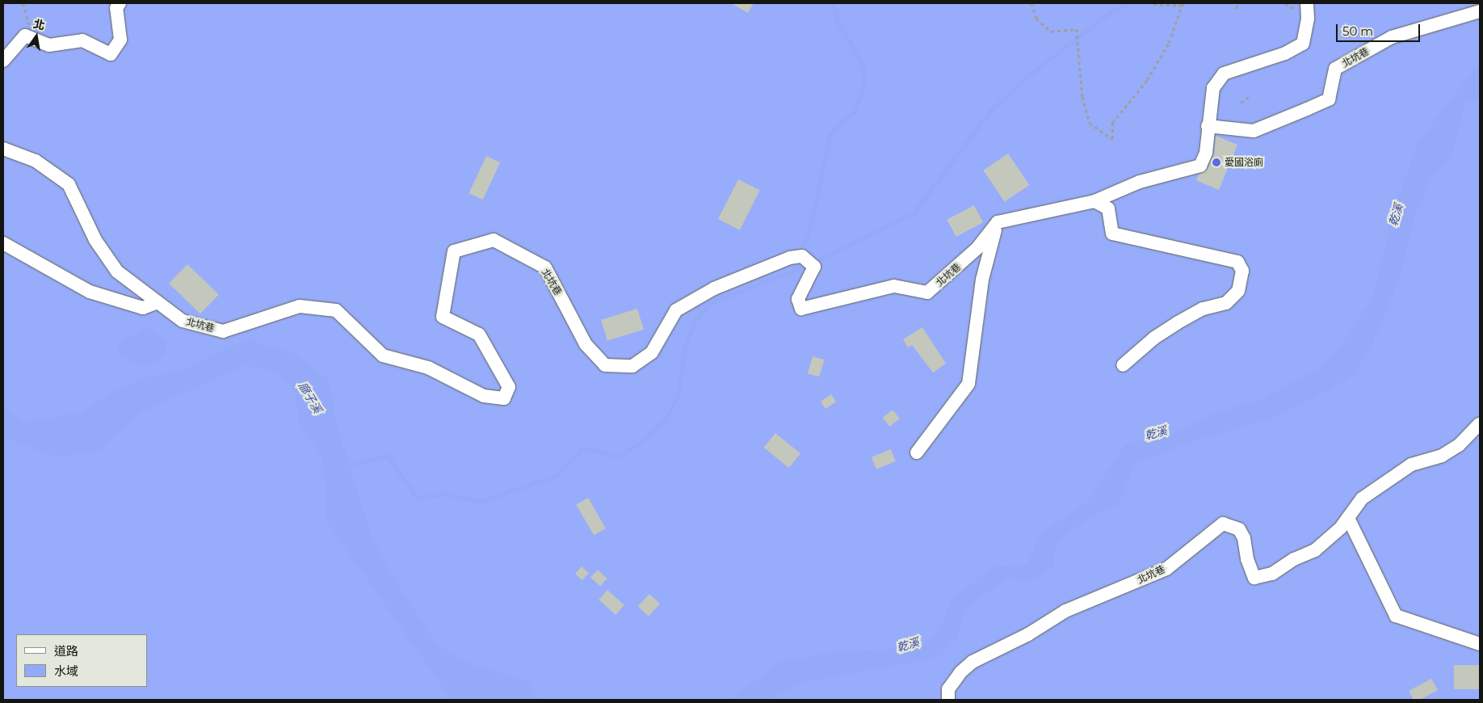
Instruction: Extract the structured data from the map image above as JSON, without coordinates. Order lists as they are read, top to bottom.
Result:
{
  "streets": {
    "street": ["北坑巷"]
  },
  "water": ["乾溪", "廍子溪"],
  "places": ["愛國浴廁"],
  "legend": ["道路", "水域"],
  "scale_bar": "50 m",
  "north": "top"
}
